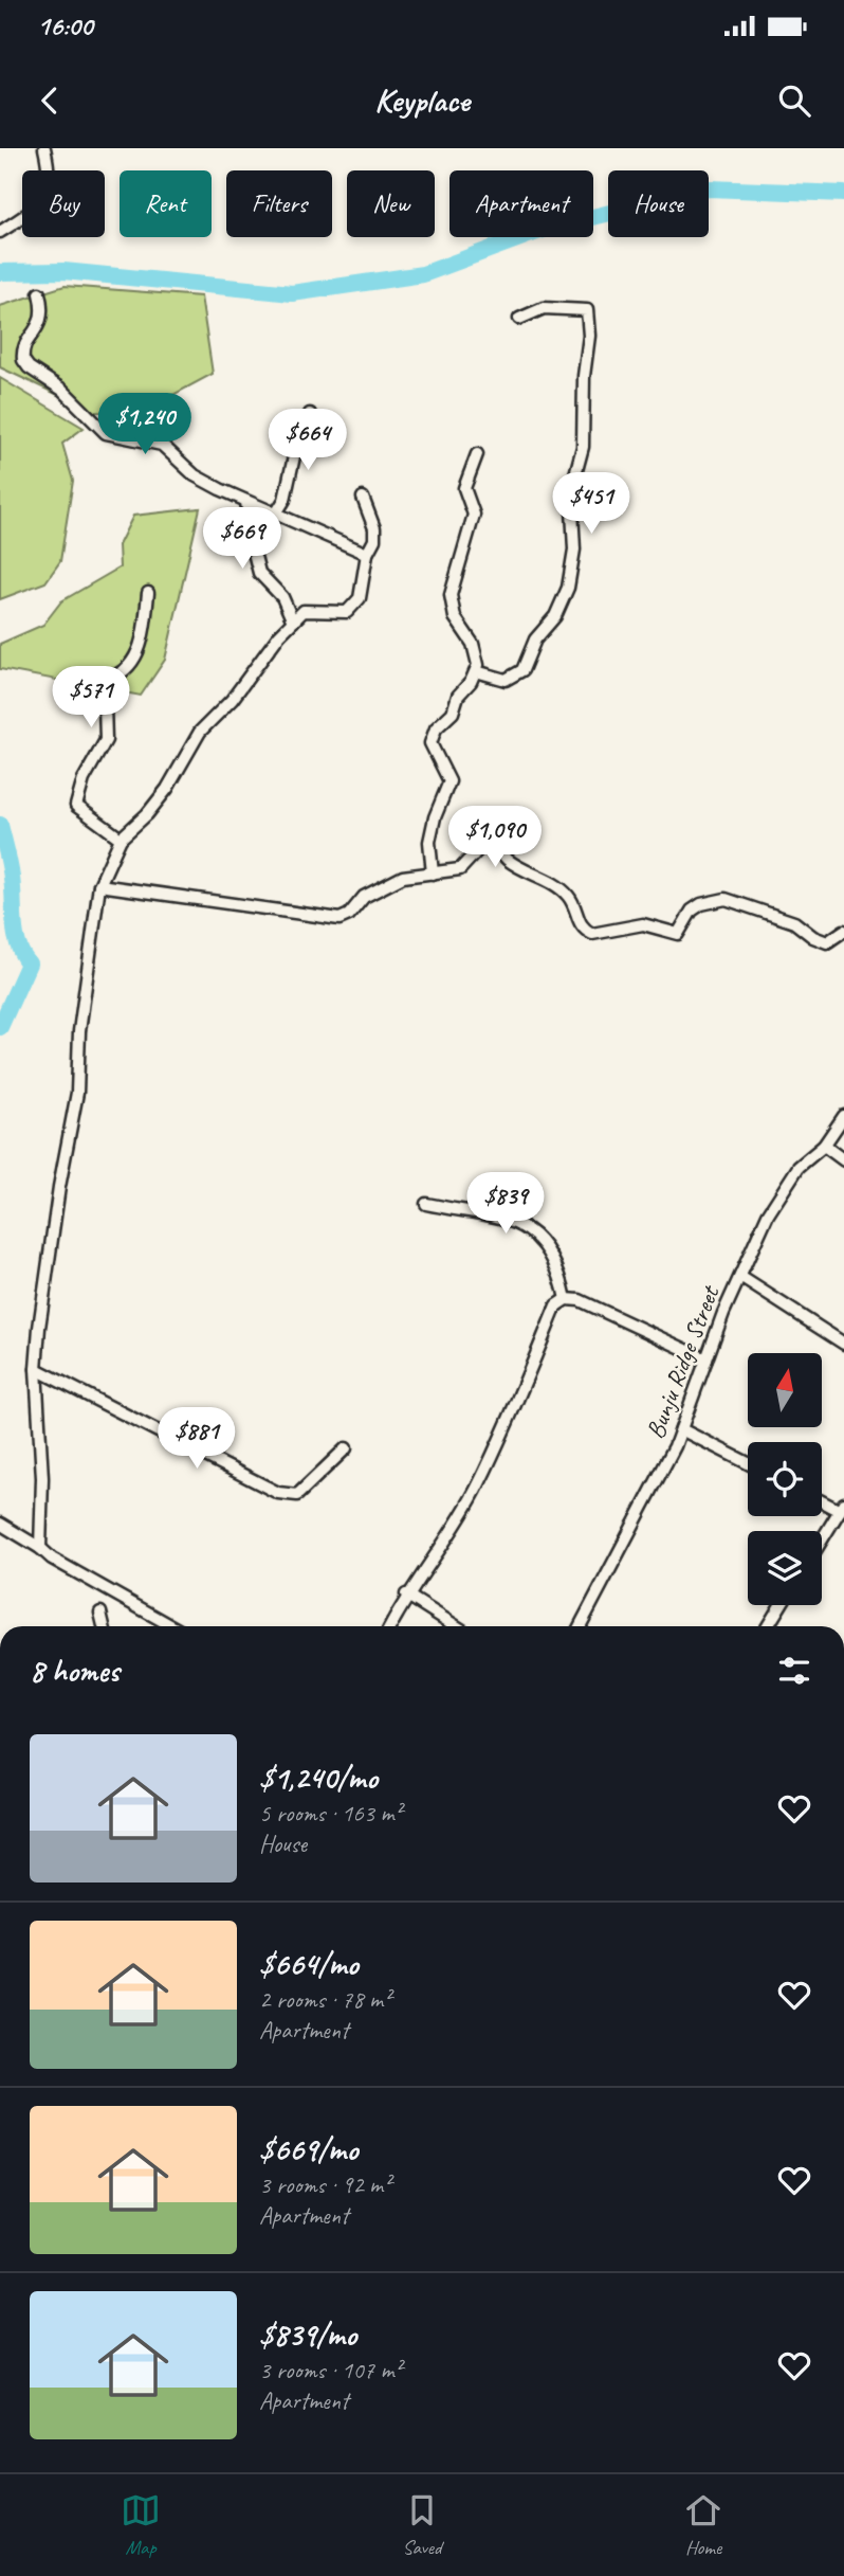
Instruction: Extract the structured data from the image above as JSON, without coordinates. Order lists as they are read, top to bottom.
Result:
{
  "streets": {
    "street": ["Bunju Ridge Street"]
  },
  "north": "top",
  "page": {
    "status": "16:00",
    "header": "Keyplace",
    "chip": [
      "Buy",
      "Rent",
      "Filters",
      "New",
      "Apartment",
      "House"
    ],
    "price": [
      "$1,240",
      "$664",
      "$451",
      "$669",
      "$571",
      "$1,090",
      "$839",
      "$881"
    ],
    "heading": "8 homes",
    "list": [
      {
        "name": "$1,240/mo",
        "note": "5 rooms · 163 m² · House"
      },
      {
        "name": "$664/mo",
        "note": "2 rooms · 78 m² · Apartment"
      },
      {
        "name": "$669/mo",
        "note": "3 rooms · 92 m² · Apartment"
      },
      {
        "name": "$839/mo",
        "note": "3 rooms · 107 m² · Apartment"
      }
    ],
    "tabs": ["Map", "Saved", "Home"]
  }
}
